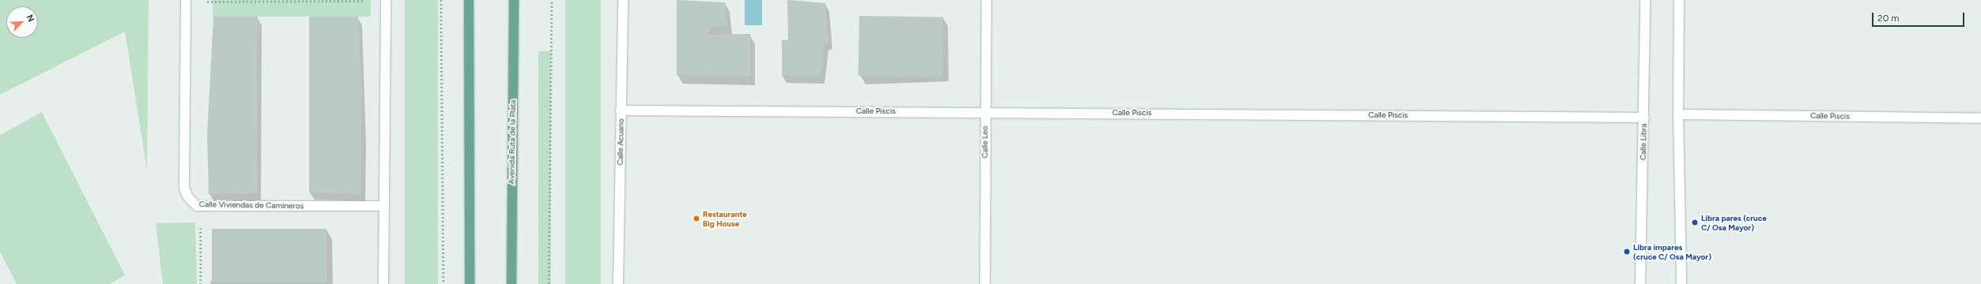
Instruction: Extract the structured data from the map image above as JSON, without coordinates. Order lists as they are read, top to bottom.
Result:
{
  "streets": {
    "main road": ["Avenida Ruta de la Plata"],
    "street": [
      "Calle Piscis",
      "Calle Acuario",
      "Calle Leo",
      "Calle Libra",
      "Calle Viviendas de Camineros"
    ]
  },
  "crossings": [
    ["Calle Piscis", "Calle Acuario"],
    ["Calle Piscis", "Calle Leo"],
    ["Calle Piscis", "Calle Libra"]
  ],
  "places": ["Restaurante Big House", "Libra pares (cruce C/ Osa Mayor)", "Libra impares (cruce C/ Osa Mayor)"],
  "scale_bar": "20 m",
  "north": "top right"
}
